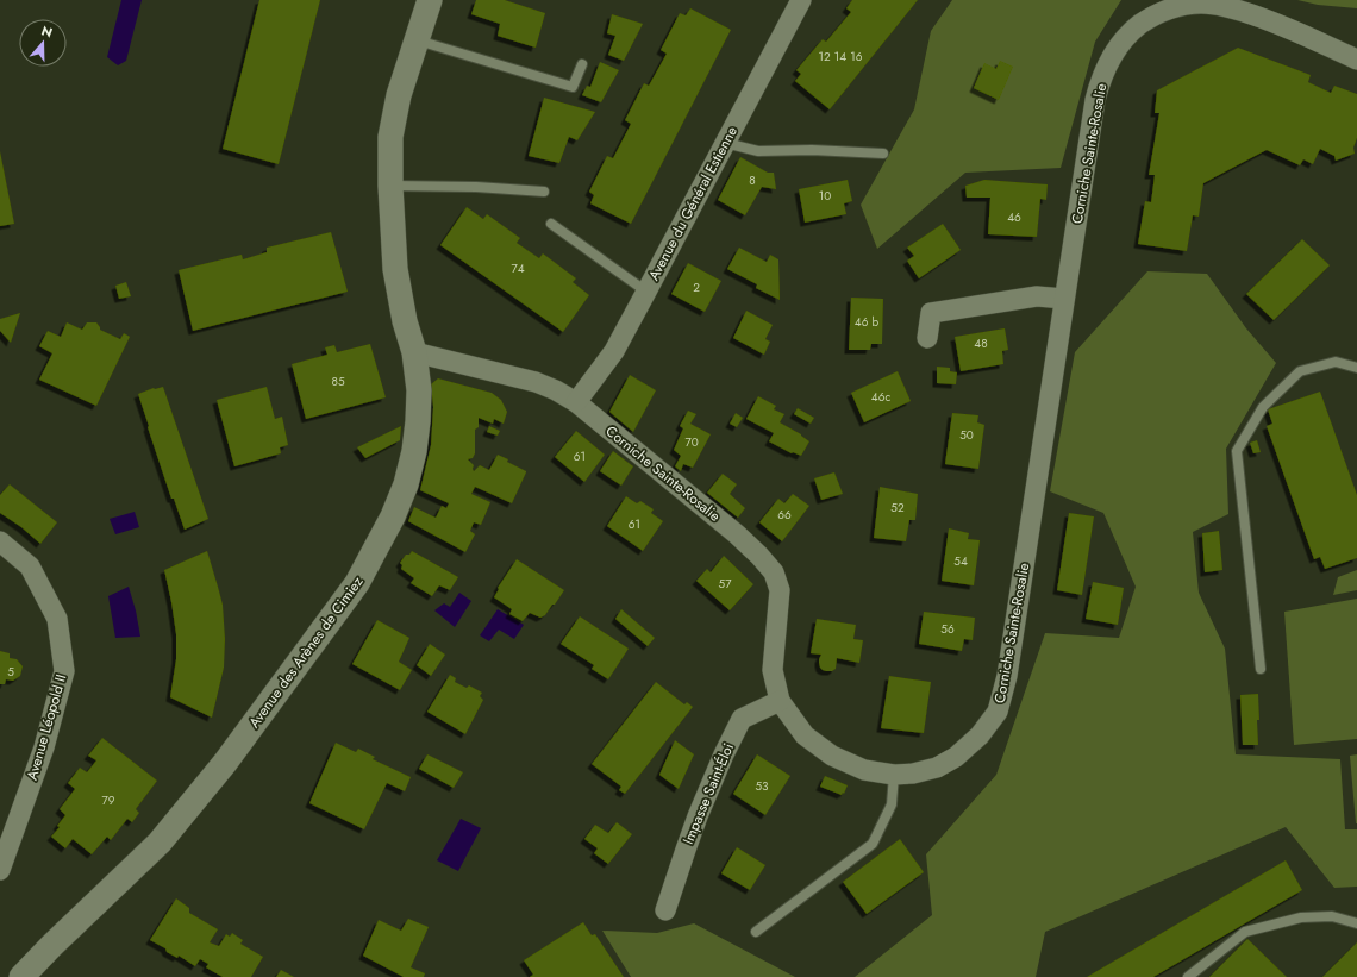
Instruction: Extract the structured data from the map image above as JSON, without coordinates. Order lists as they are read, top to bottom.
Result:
{
  "streets": {
    "street": [
      "Corniche Sainte-Rosalie",
      "Avenue du Général Estienne",
      "Avenue des Arènes de Cimiez",
      "Avenue Léopold II",
      "Impasse Saint-Éloi"
    ]
  },
  "crossings": [
    ["Corniche Sainte-Rosalie", "Avenue du Général Estienne"],
    ["Corniche Sainte-Rosalie", "Avenue des Arènes de Cimiez"],
    ["Corniche Sainte-Rosalie", "Impasse Saint-Éloi"]
  ],
  "house_numbers": [
    "12 14 16",
    "8",
    "10",
    "46",
    "74",
    "2",
    "46 b",
    "48",
    "85",
    "46c",
    "50",
    "70",
    "61",
    "52",
    "66",
    "61",
    "54",
    "57",
    "56",
    "5",
    "53",
    "79"
  ],
  "north": "top"
}
